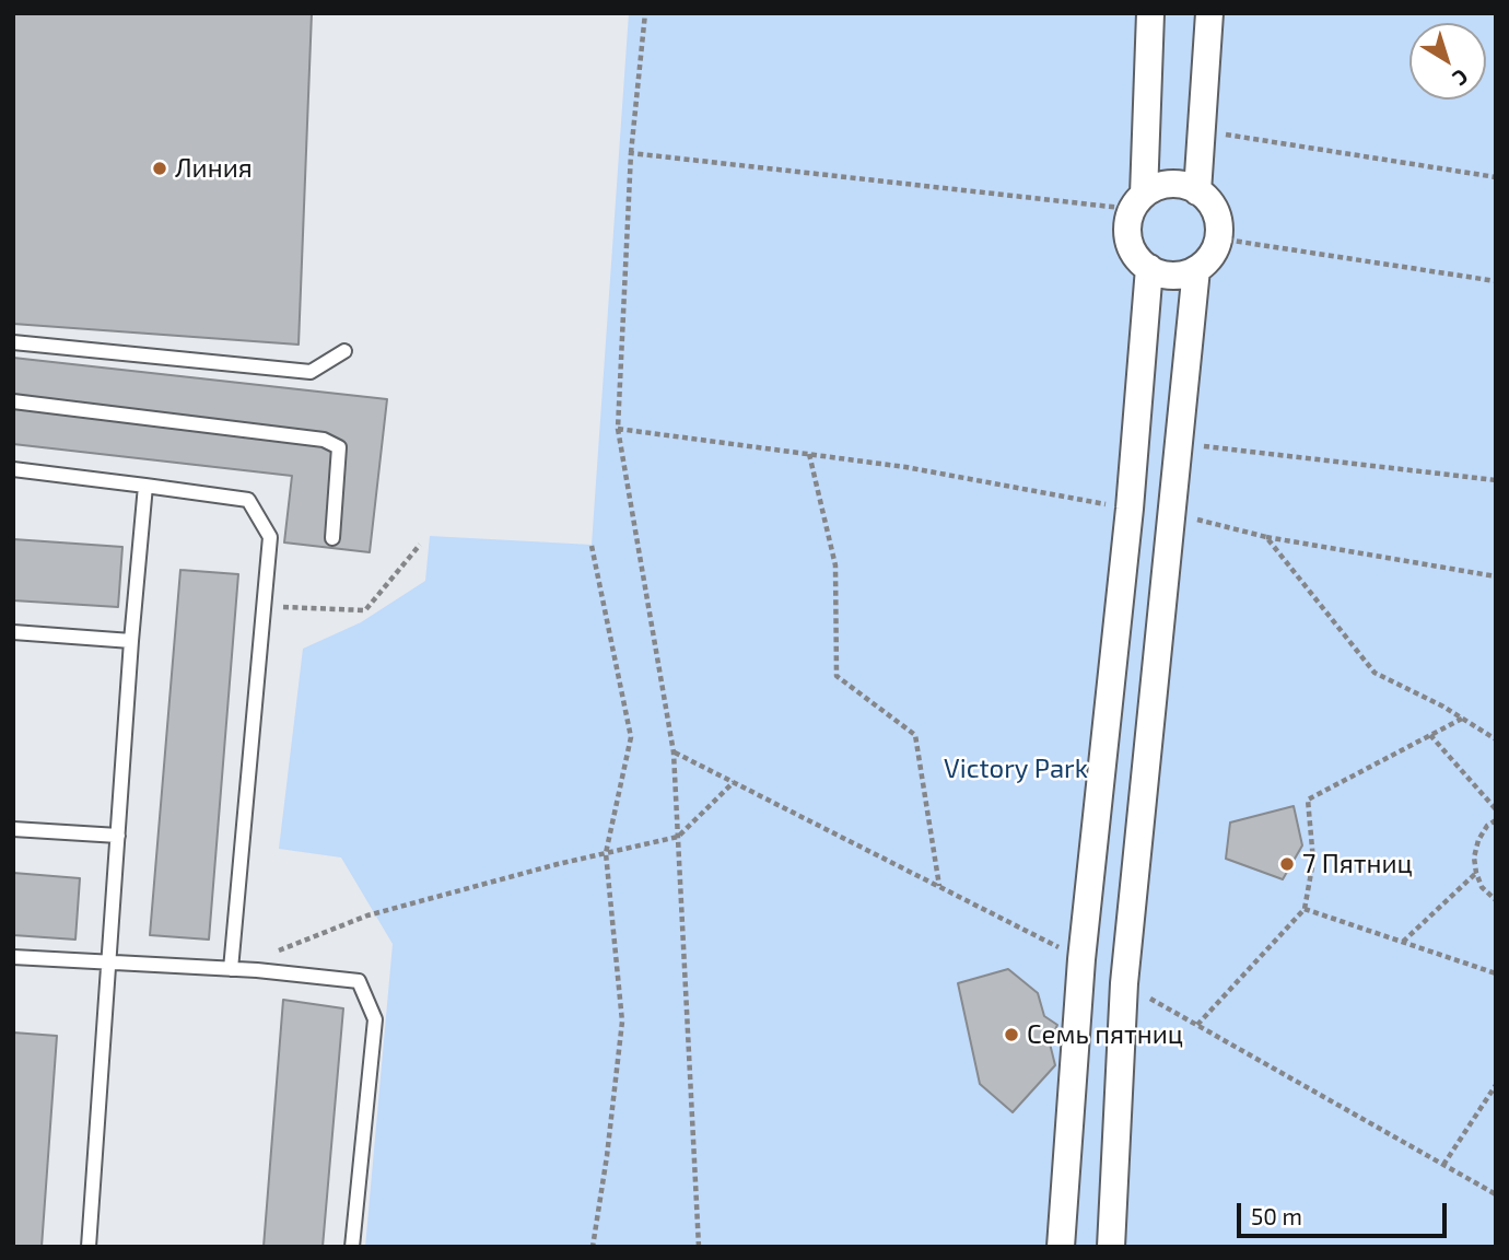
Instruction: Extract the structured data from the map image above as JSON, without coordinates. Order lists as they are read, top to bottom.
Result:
{
  "parks": ["Victory Park"],
  "places": ["Линия", "7 Пятниц", "Семь пятниц"],
  "scale_bar": "50 m",
  "north": "bottom right"
}
